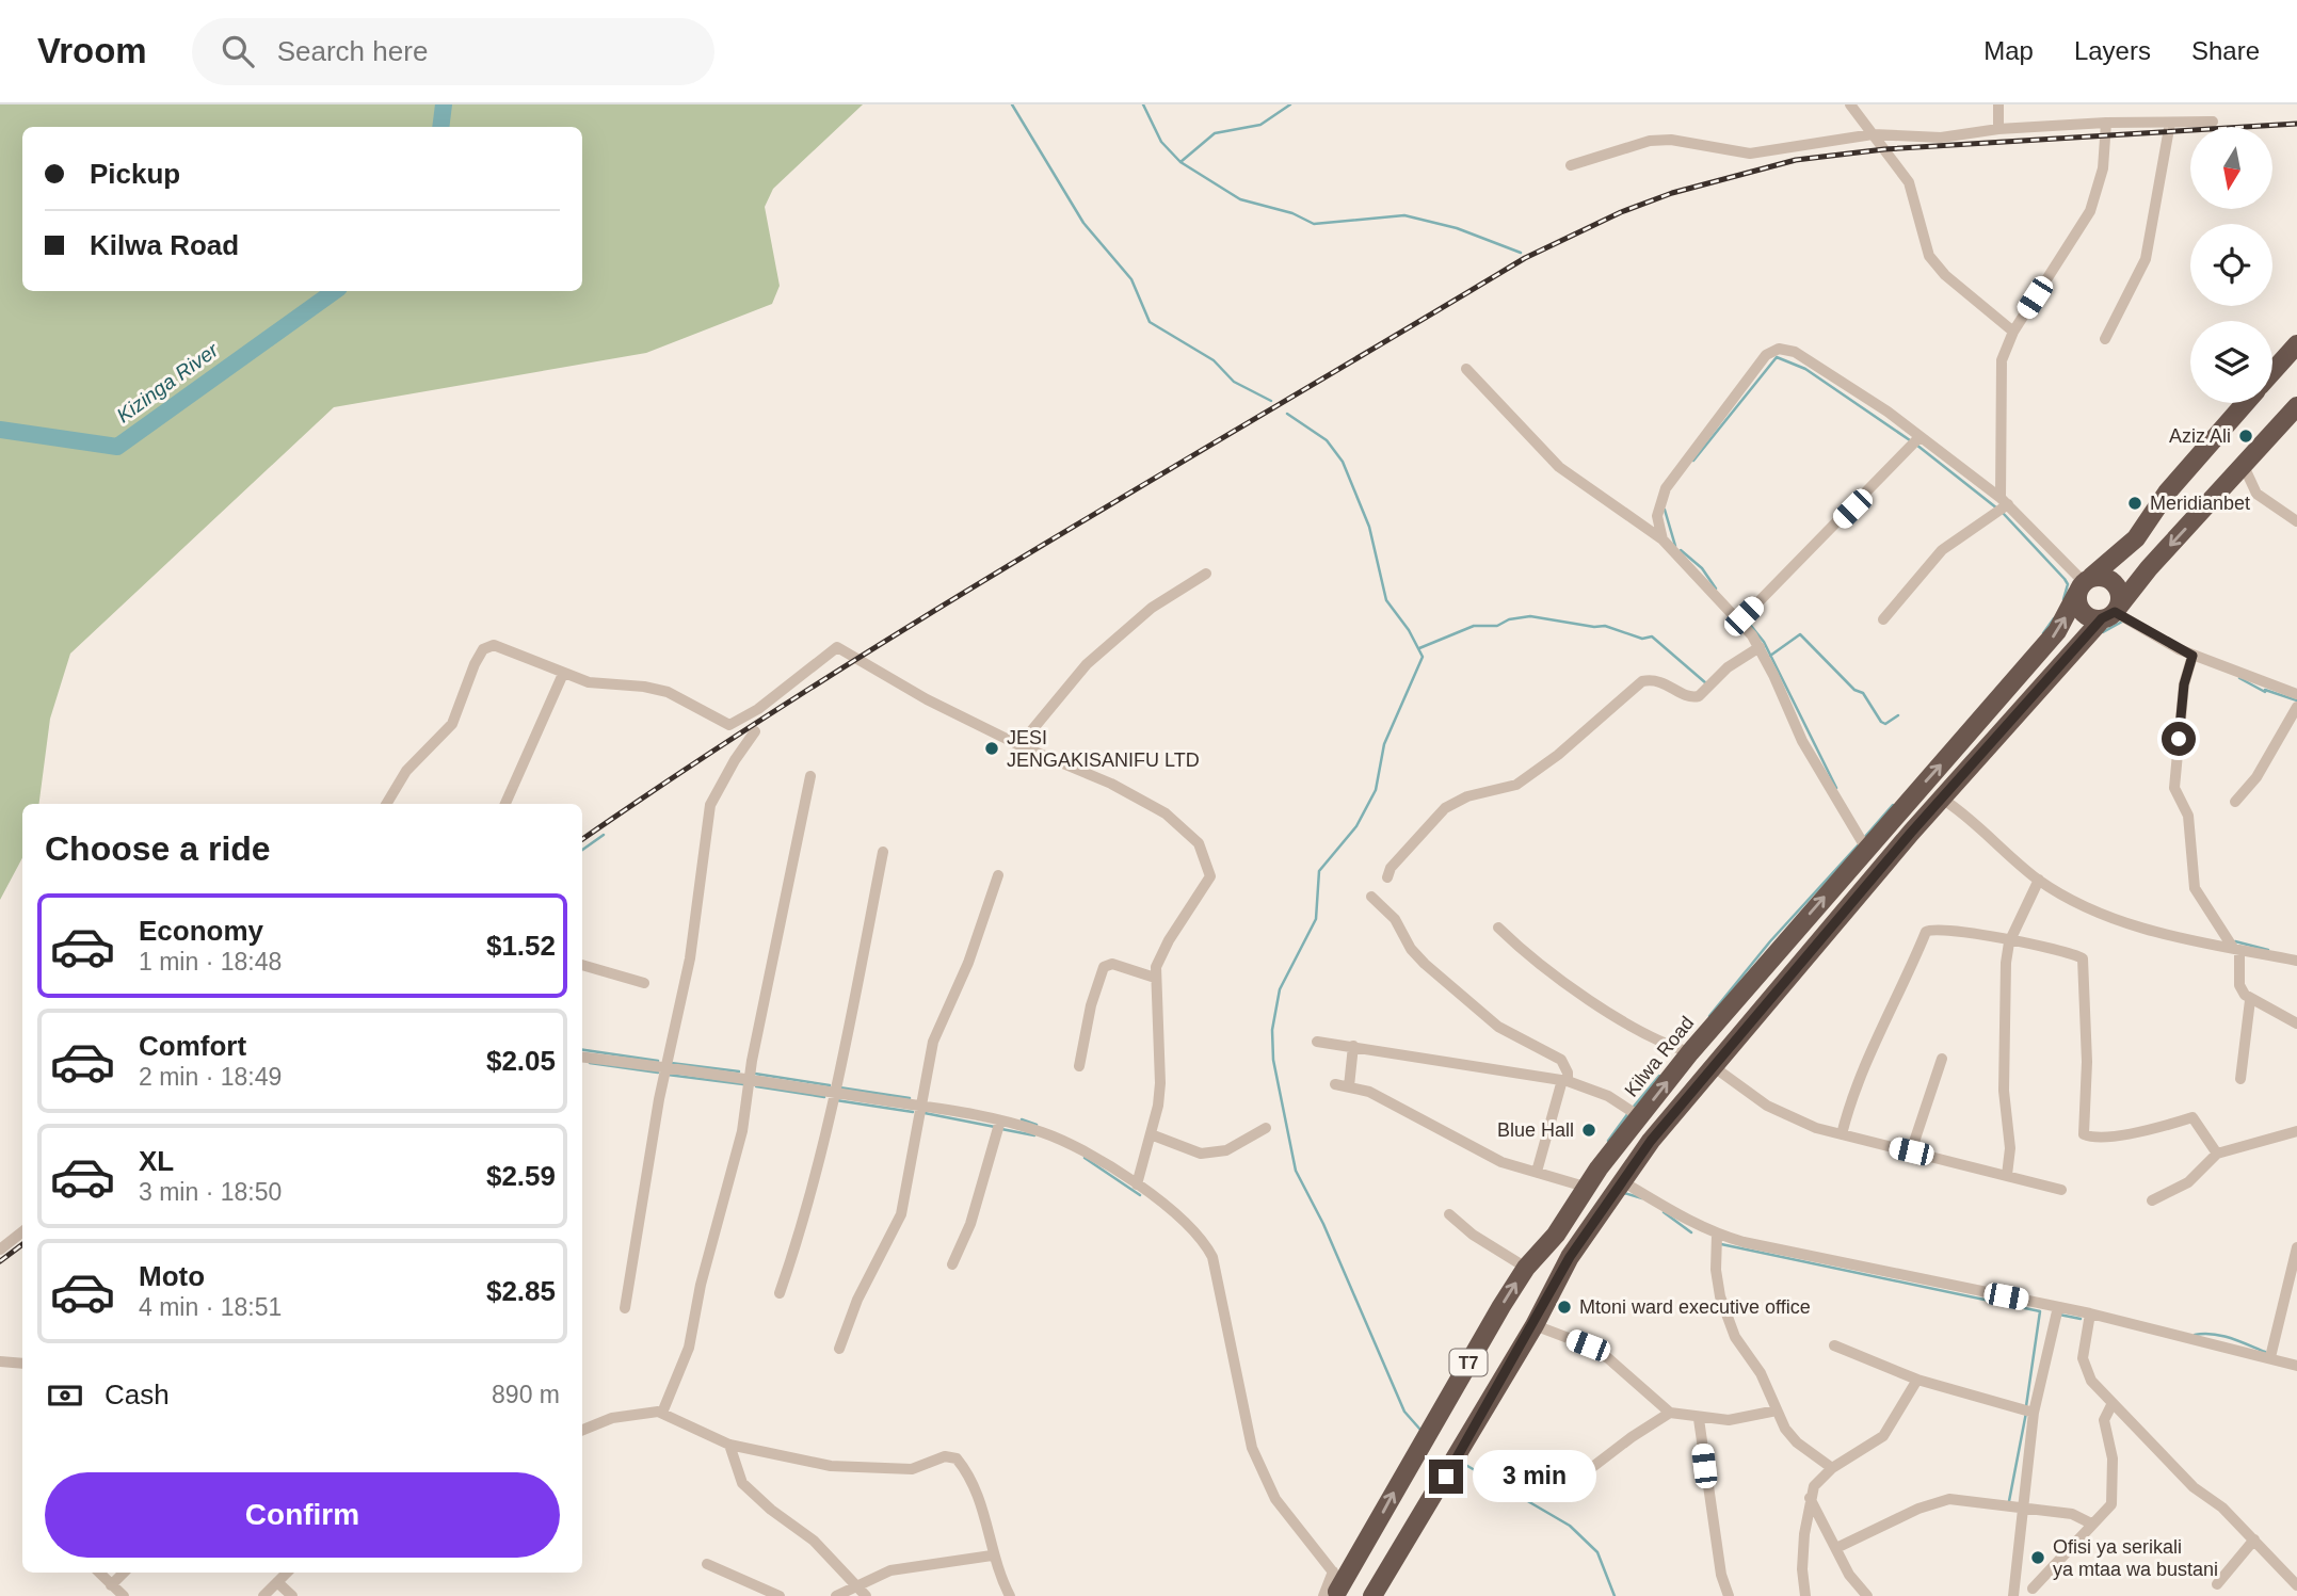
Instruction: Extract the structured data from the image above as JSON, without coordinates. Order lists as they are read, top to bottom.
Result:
{
  "streets": {
    "highway": ["Kilwa Road", "T7"]
  },
  "water": ["Kizinga River"],
  "places": [
    "Aziz Ali",
    "Meridianbet",
    "JESI JENGAKISANIFU LTD",
    "Blue Hall",
    "Mtoni ward executive office",
    "Ofisi ya serikali ya mtaa wa bustani"
  ],
  "north": "bottom",
  "page": {
    "header": "Vroom",
    "search": "Search here",
    "nav": ["Map", "Layers", "Share"],
    "banner": ["Pickup", "Kilwa Road"],
    "heading": "Choose a ride",
    "list": [
      {
        "name": "Economy",
        "note": "1 min · 18:48",
        "value": "$1.52"
      },
      {
        "name": "Comfort",
        "note": "2 min · 18:49",
        "value": "$2.05"
      },
      {
        "name": "XL",
        "note": "3 min · 18:50",
        "value": "$2.59"
      },
      {
        "name": "Moto",
        "note": "4 min · 18:51",
        "value": "$2.85"
      }
    ],
    "pay": ["Cash", "890 m"],
    "bubble": "3 min",
    "buttons": "Confirm"
  }
}
